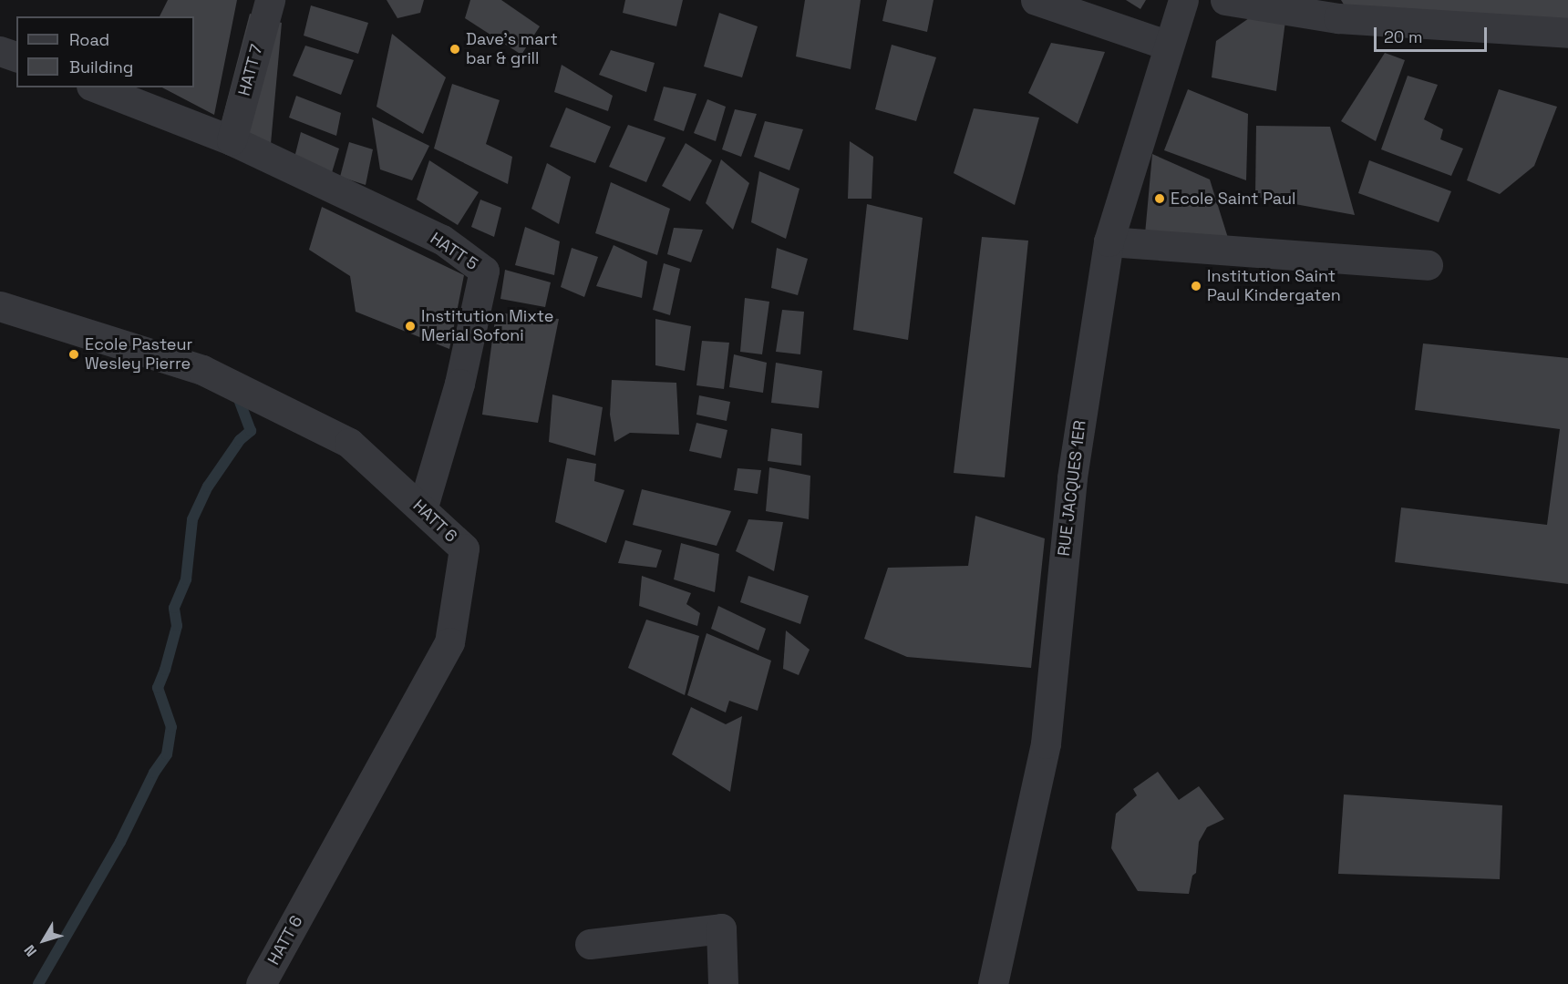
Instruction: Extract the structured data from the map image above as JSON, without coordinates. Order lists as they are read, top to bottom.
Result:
{
  "streets": {
    "street": [
      "HATT 7",
      "HATT 5",
      "RUE JACQUES 1ER",
      "HATT 6"
    ]
  },
  "crossings": [
    ["HATT 7", "HATT 5"],
    ["HATT 5", "HATT 6"]
  ],
  "places": [
    "Dave's mart bar & grill",
    "Ecole Saint Paul",
    "Institution Saint Paul Kindergaten",
    "Institution Mixte Merial Sofoni",
    "Ecole Pasteur Wesley Pierre"
  ],
  "legend": ["Road", "Building"],
  "scale_bar": "20 m",
  "north": "bottom left"
}
